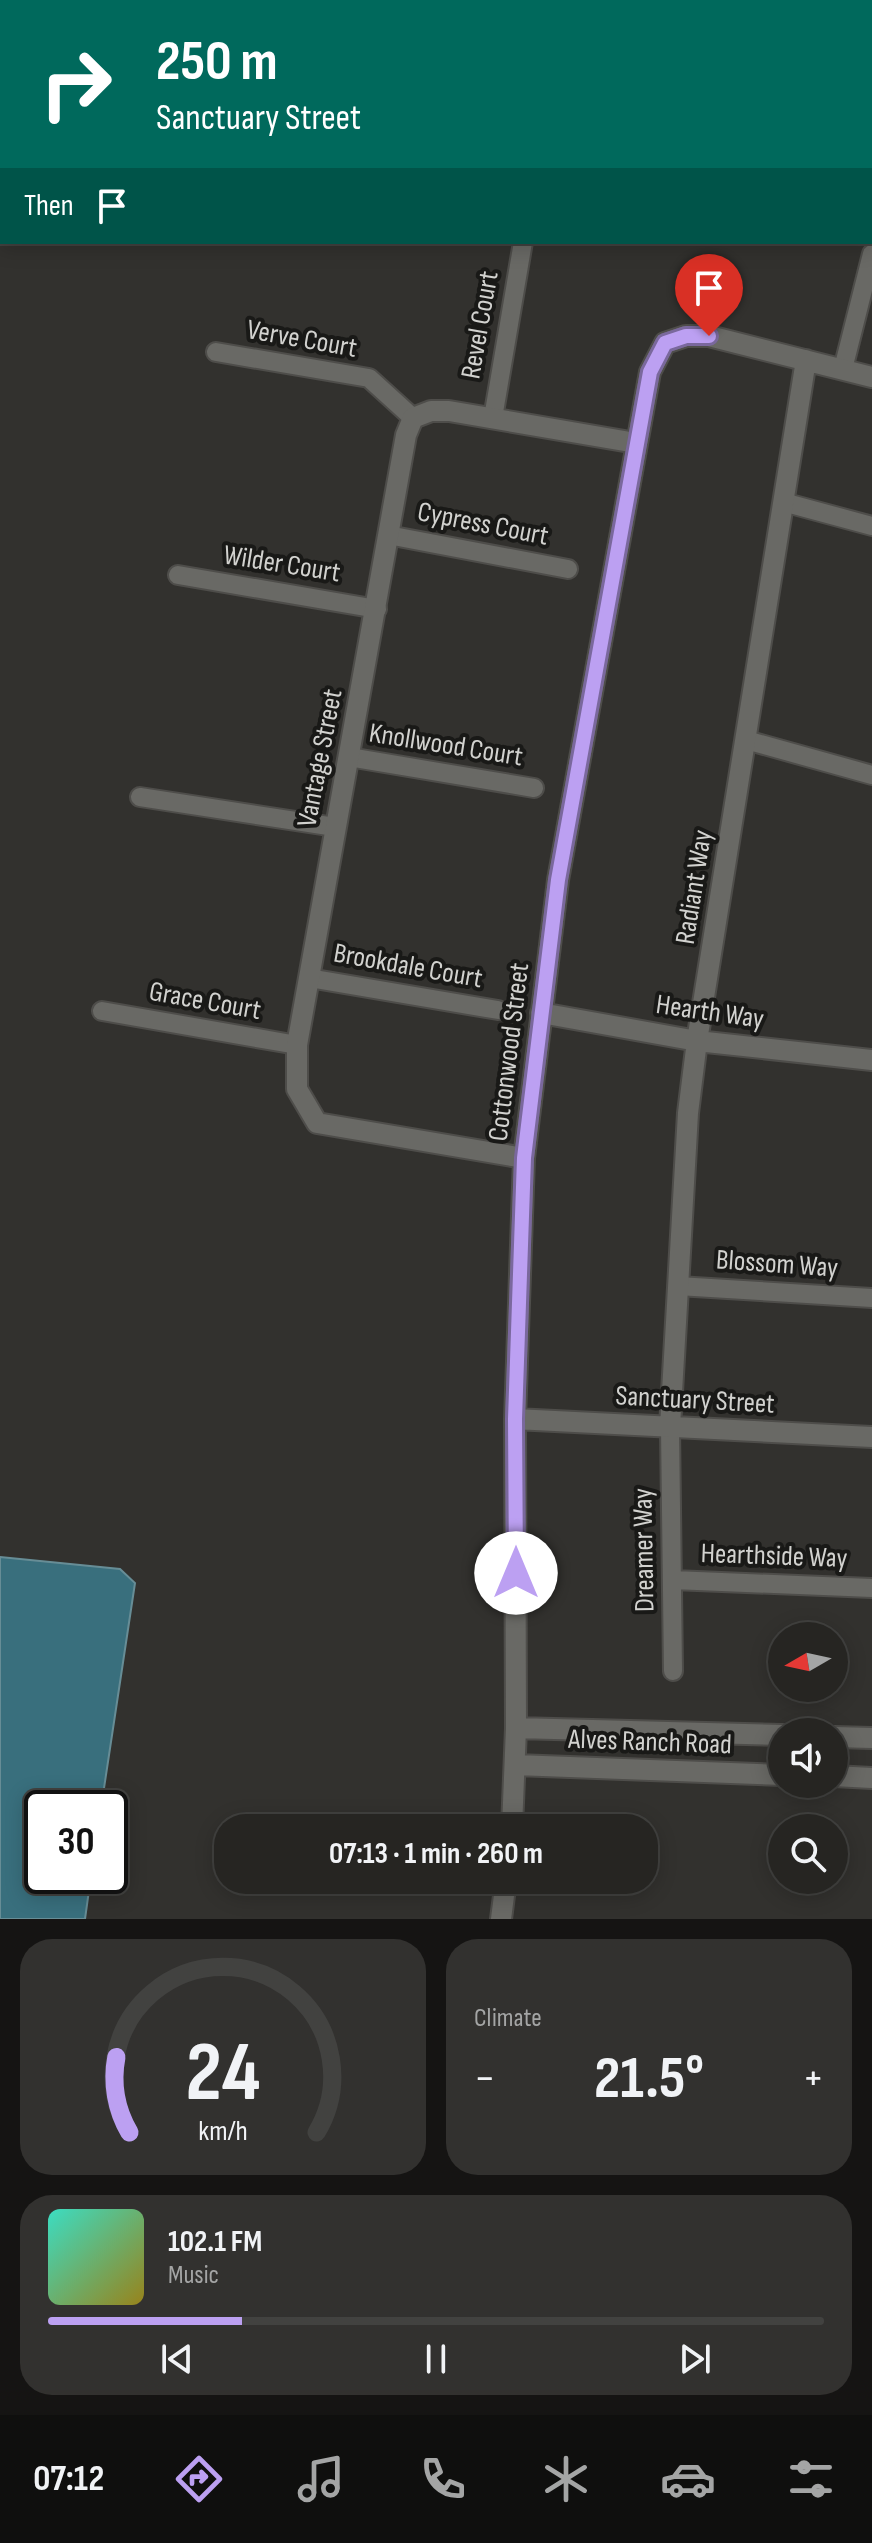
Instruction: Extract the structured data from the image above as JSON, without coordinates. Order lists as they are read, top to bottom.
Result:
{
  "streets": {
    "street": [
      "Vantage Street",
      "Radiant Way",
      "Hearth Way",
      "Cottonwood Street",
      "Sanctuary Street",
      "Alves Ranch Road"
    ],
    "lane": [
      "Revel Court",
      "Verve Court",
      "Cypress Court",
      "Wilder Court",
      "Knollwood Court",
      "Brookdale Court",
      "Grace Court",
      "Blossom Way",
      "Dreamer Way",
      "Hearthside Way"
    ]
  },
  "crossings": [
    ["Verve Court", "Vantage Street"],
    ["Cypress Court", "Vantage Street"],
    ["Wilder Court", "Vantage Street"],
    ["Knollwood Court", "Vantage Street"],
    ["Vantage Street", "Brookdale Court"],
    ["Vantage Street", "Grace Court"],
    ["Vantage Street", "Cottonwood Street"],
    ["Radiant Way", "Hearth Way"],
    ["Radiant Way", "Cottonwood Street"],
    ["Radiant Way", "Blossom Way"],
    ["Radiant Way", "Sanctuary Street"],
    ["Radiant Way", "Dreamer Way"],
    ["Hearth Way", "Cottonwood Street"],
    ["Cottonwood Street", "Sanctuary Street"],
    ["Cottonwood Street", "Alves Ranch Road"],
    ["Sanctuary Street", "Dreamer Way"],
    ["Dreamer Way", "Hearthside Way"]
  ],
  "north": "left",
  "page": {
    "turn": ["250 m", "Sanctuary Street"],
    "then": "Then",
    "limit": "30",
    "trip": "07:13 · 1 min · 260 m",
    "tile": "Climate",
    "heat": ["−", "21.5°", "+"],
    "song": ["102.1 FM", "Music"],
    "tabs": "07:12",
    "gauge": ["24", "km/h"]
  }
}
